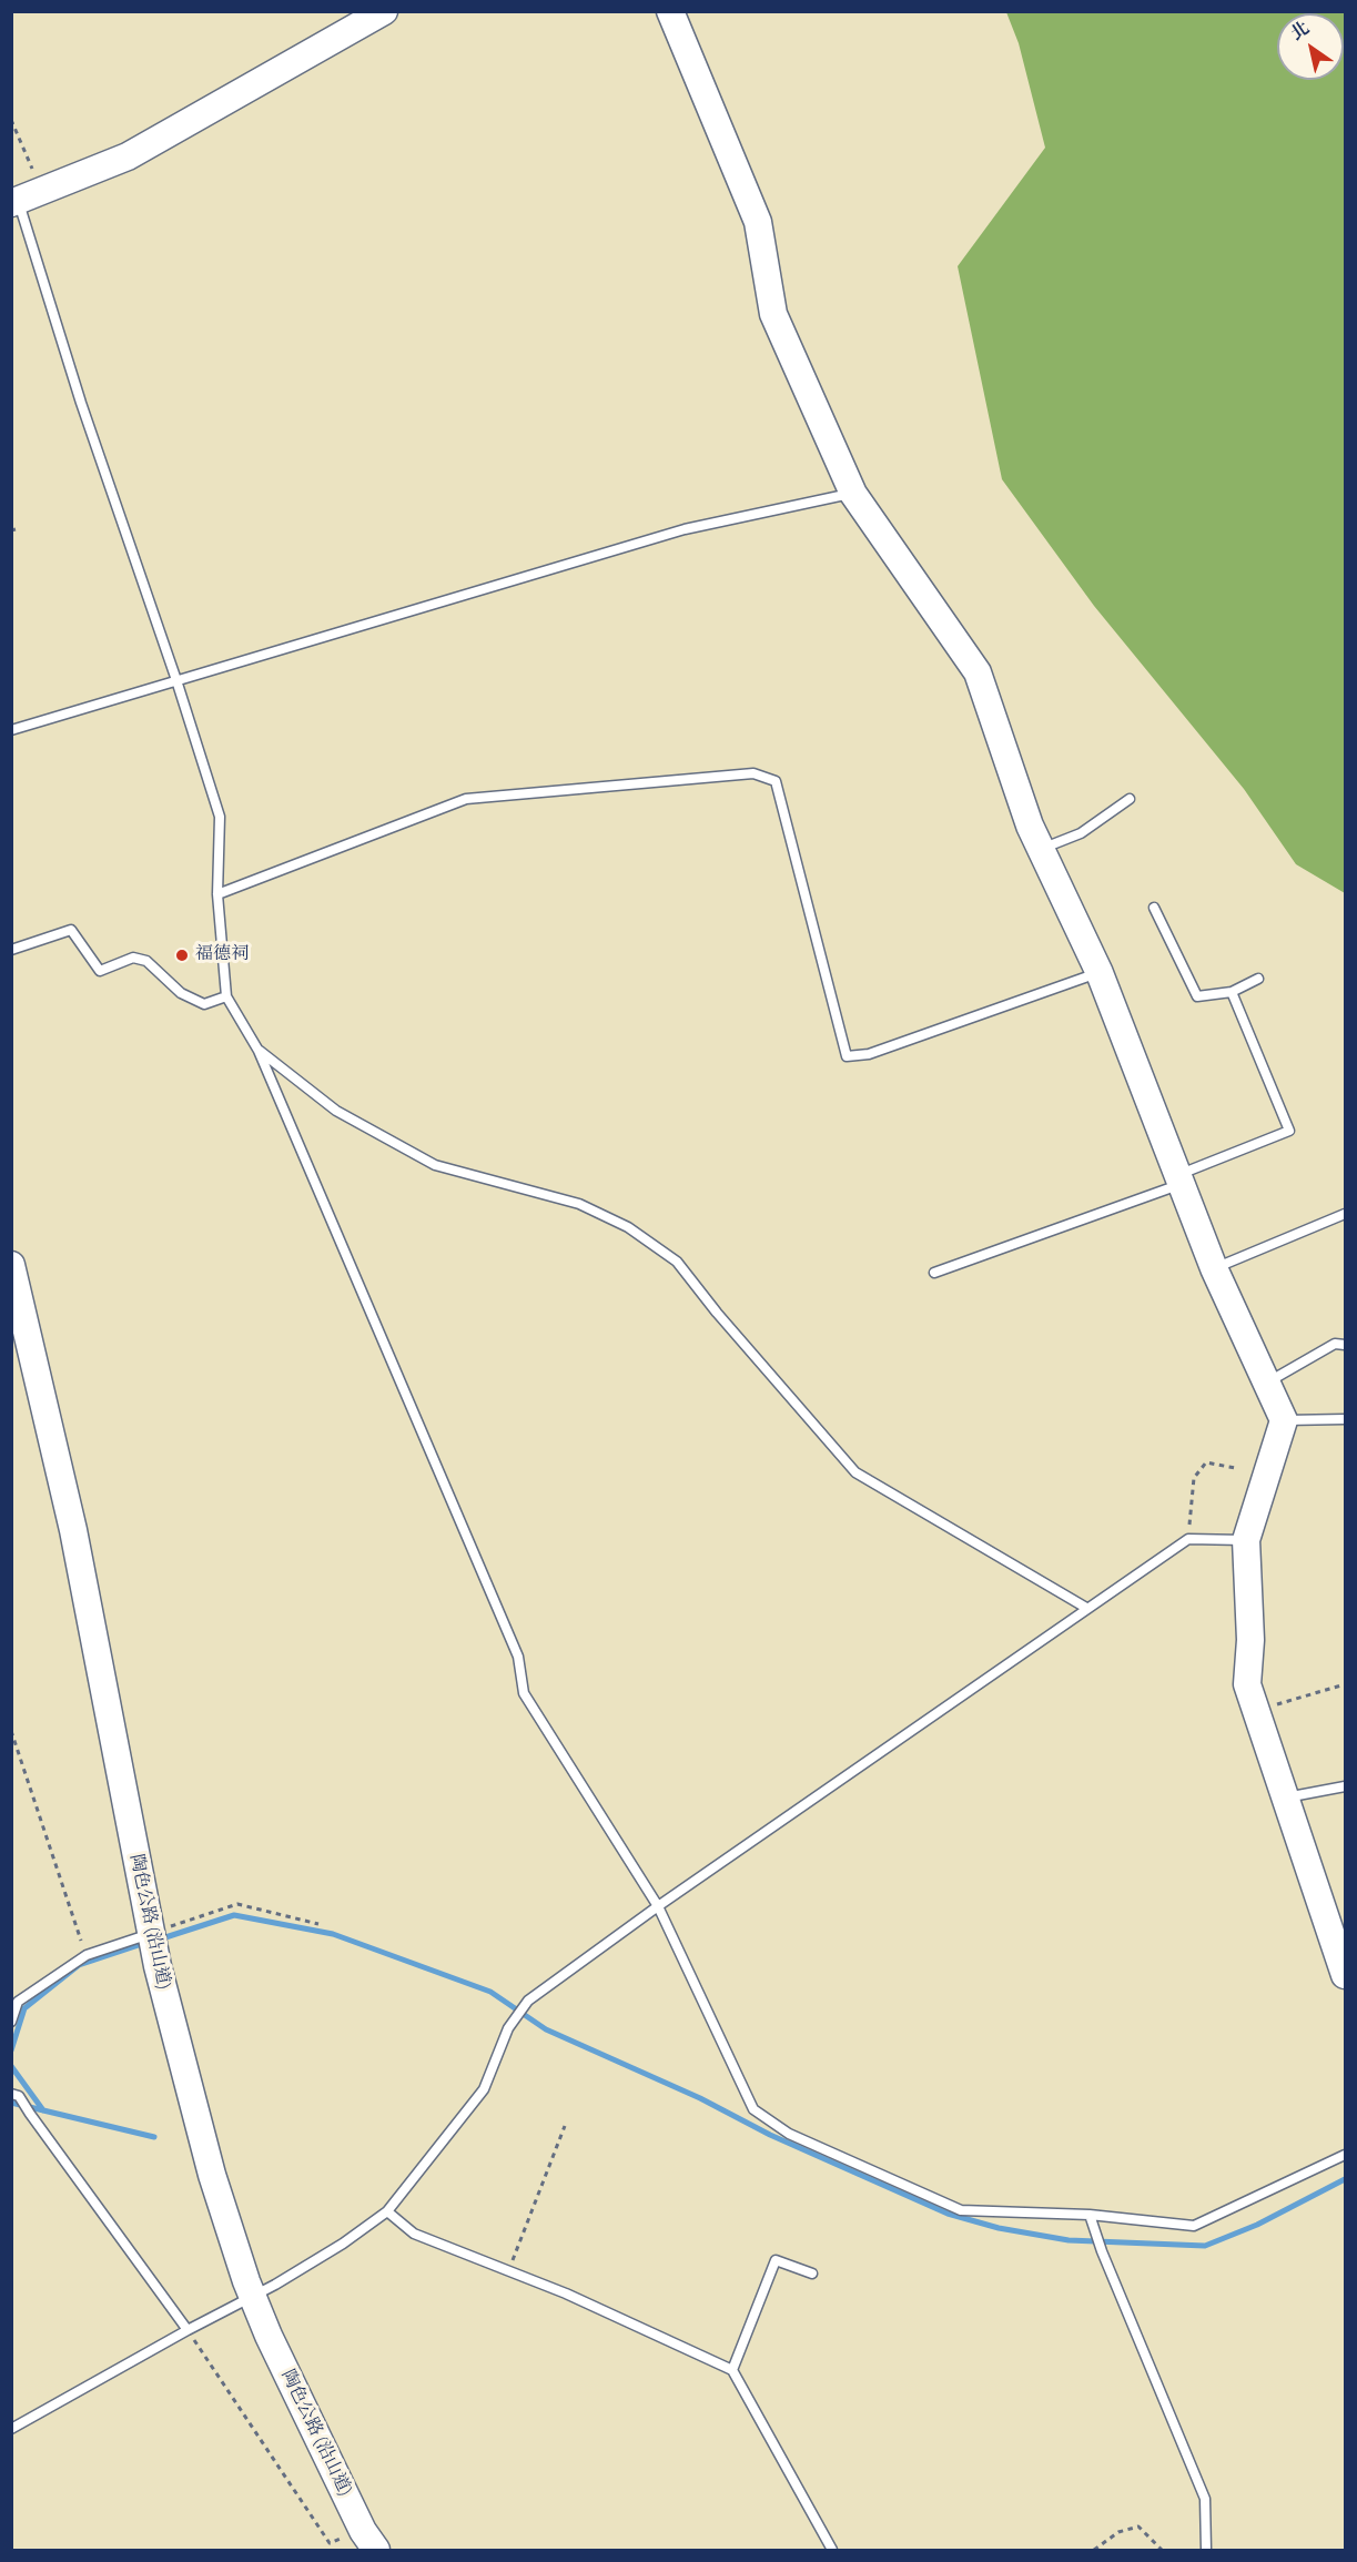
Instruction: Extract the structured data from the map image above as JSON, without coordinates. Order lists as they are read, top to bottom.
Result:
{
  "streets": {
    "street": ["陶色公路 (沿山道)"]
  },
  "places": ["福德祠"],
  "north": "top left"
}
